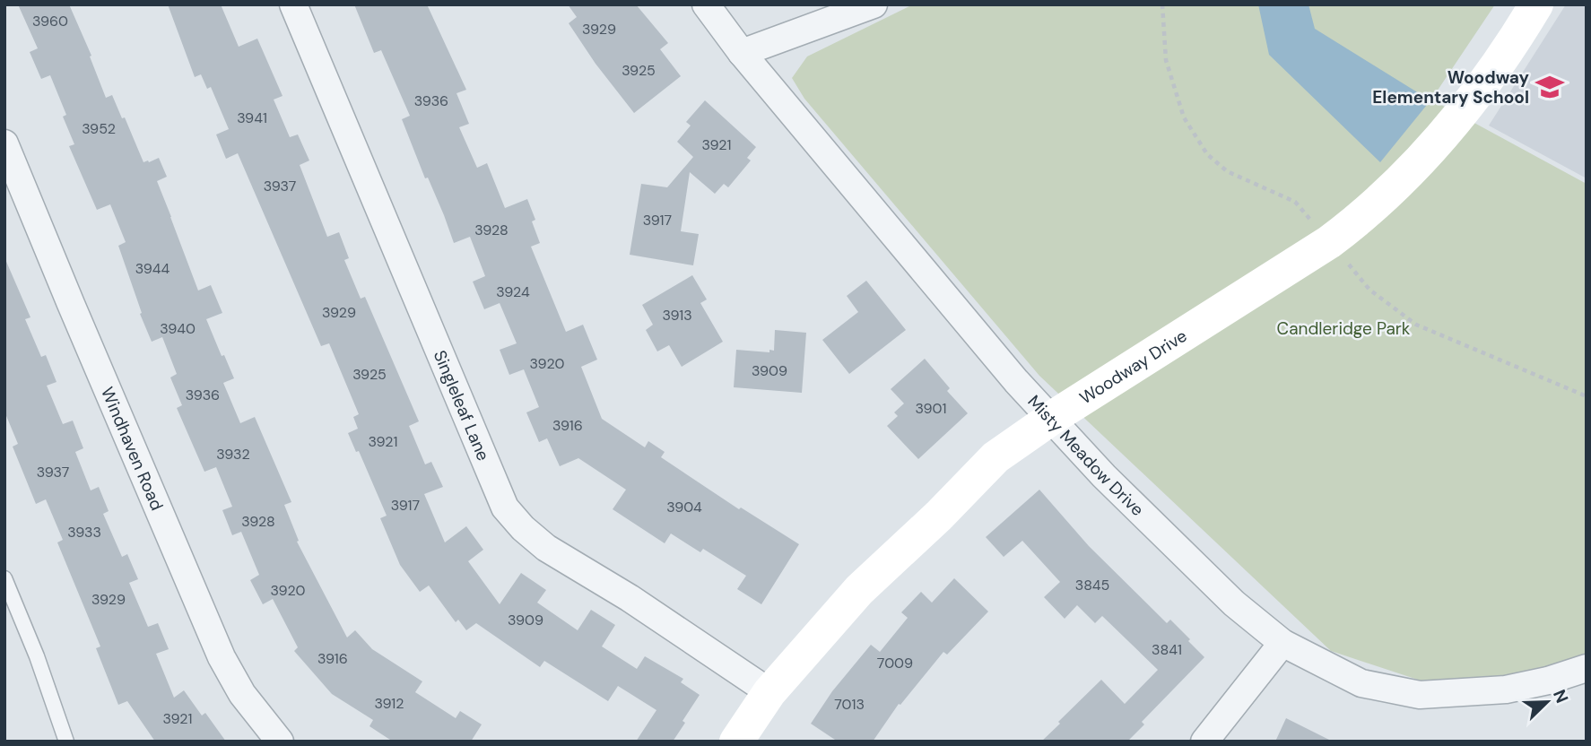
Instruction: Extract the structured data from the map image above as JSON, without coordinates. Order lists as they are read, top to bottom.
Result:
{
  "streets": {
    "street": [
      "Woodway Drive",
      "Singleleaf Lane",
      "Windhaven Road",
      "Misty Meadow Drive"
    ]
  },
  "crossings": [
    ["Woodway Drive", "Singleleaf Lane"],
    ["Woodway Drive", "Misty Meadow Drive"]
  ],
  "parks": ["Candleridge Park"],
  "places": {
    "school or university": ["Woodway Elementary School"]
  },
  "house_numbers": [
    "3960",
    "3929",
    "3925",
    "3936",
    "3941",
    "3952",
    "3921",
    "3937",
    "3917",
    "3928",
    "3944",
    "3924",
    "3929",
    "3913",
    "3940",
    "3920",
    "3909",
    "3925",
    "3936",
    "3901",
    "3916",
    "3921",
    "3932",
    "3937",
    "3917",
    "3904",
    "3928",
    "3933",
    "3845",
    "3920",
    "3929",
    "3909",
    "3841",
    "3916",
    "7009",
    "3912",
    "7013",
    "3921"
  ],
  "north": "top right"
}
